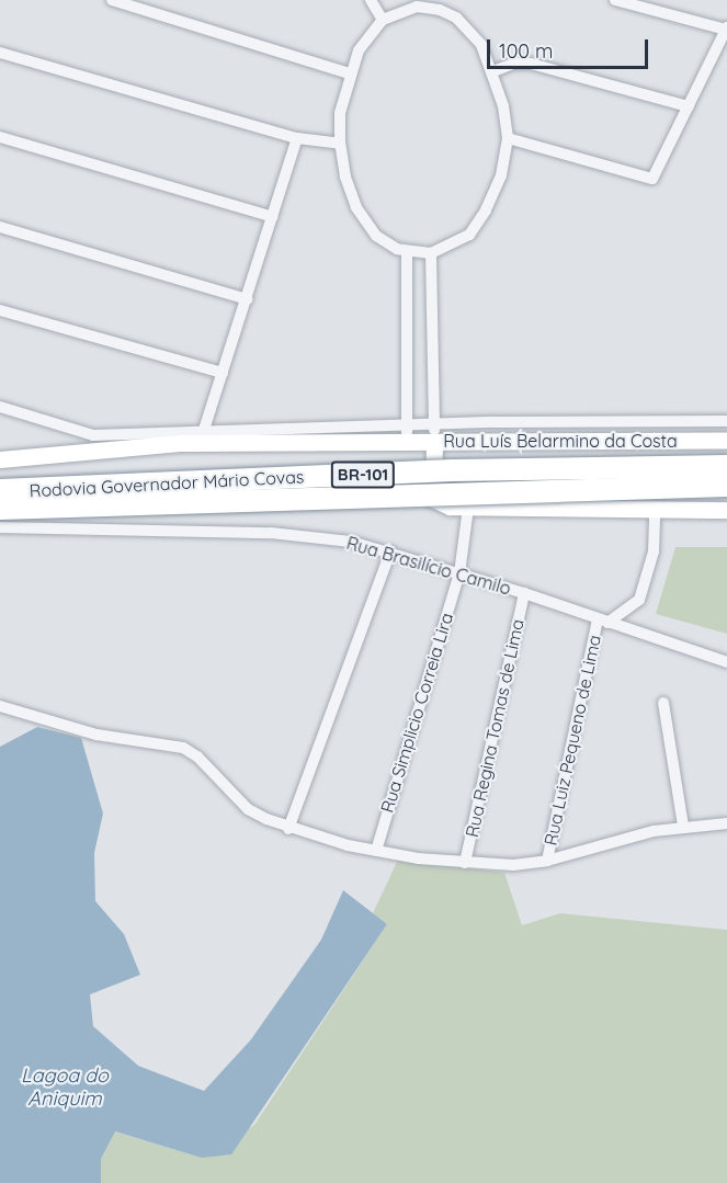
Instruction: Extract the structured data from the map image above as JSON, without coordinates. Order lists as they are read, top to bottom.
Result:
{
  "streets": {
    "highway": ["BR-101", "Rodovia Governador Mário Covas"],
    "main road": ["Rua Luís Belarmino da Costa"],
    "street": [
      "Rua Brasilício Camilo",
      "Rua Simplicio Correia Lira",
      "Rua Regina Tomas de Lima",
      "Rua Luiz Pequeno de Lima"
    ]
  },
  "crossings": [
    ["Rua Luís Belarmino da Costa", "Rua Simplicio Correia Lira"],
    ["Rua Brasilício Camilo", "Rua Simplicio Correia Lira"],
    ["Rua Brasilício Camilo", "Rua Regina Tomas de Lima"],
    ["Rua Brasilício Camilo", "Rua Luiz Pequeno de Lima"]
  ],
  "water": ["Lagoa do Aniquim"],
  "scale_bar": "100 m"
}
